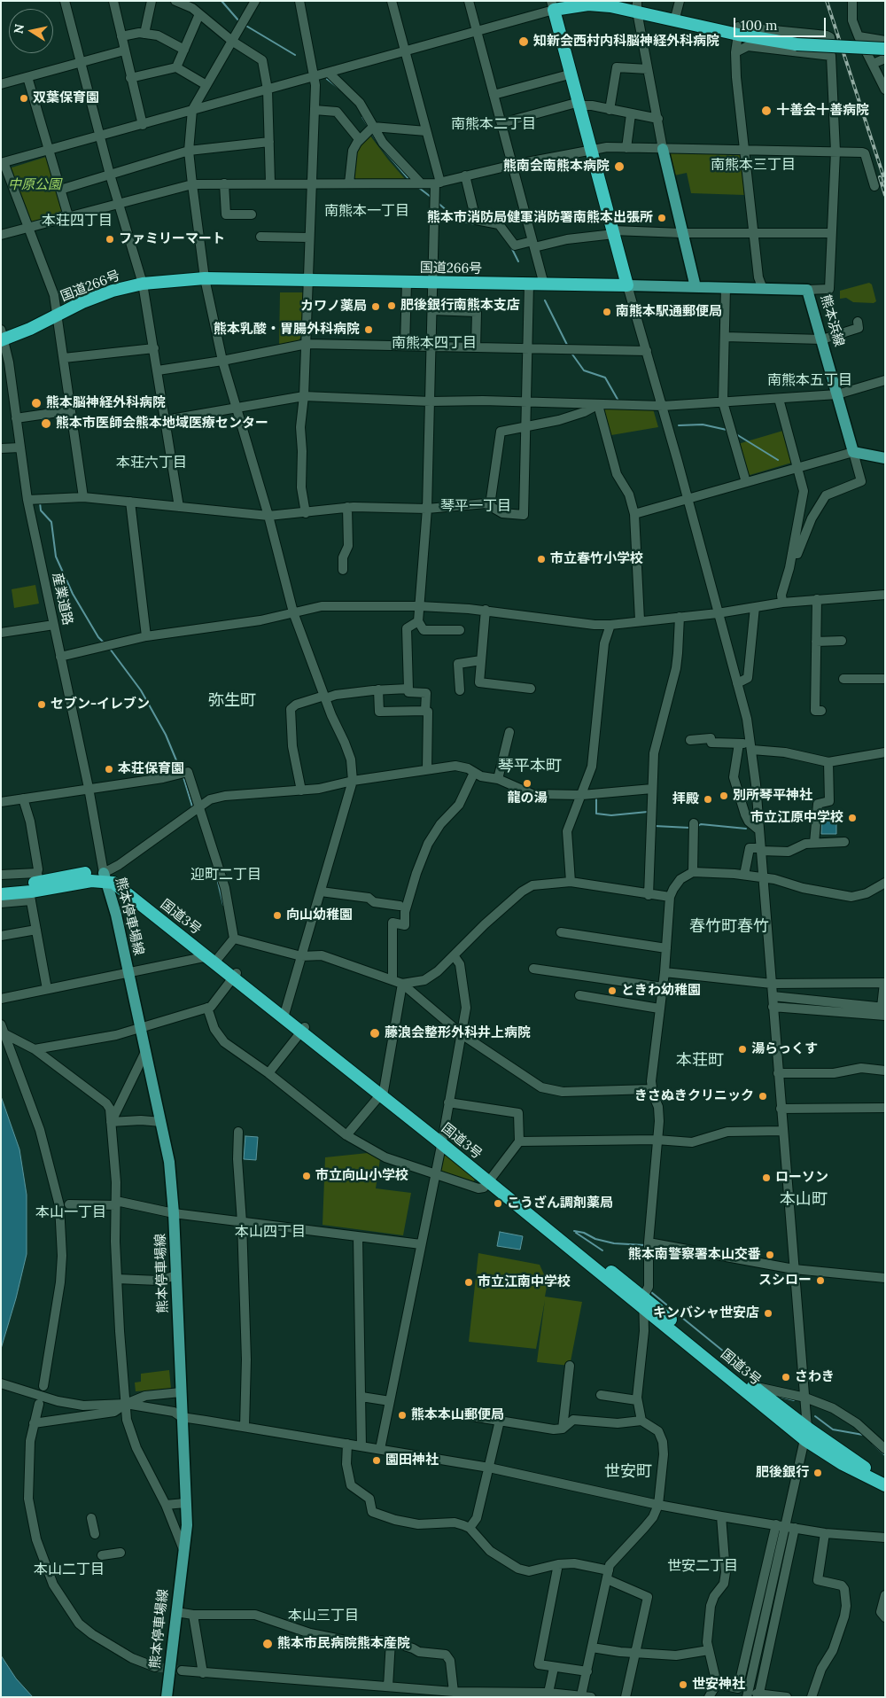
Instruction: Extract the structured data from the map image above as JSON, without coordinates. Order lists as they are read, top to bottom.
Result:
{
  "streets": {
    "highway": ["国道266号", "国道3号"],
    "main road": ["熊本浜線", "熊本停車場線"],
    "street": ["産業道路"]
  },
  "crossings": [
    ["国道266号", "熊本浜線"],
    ["国道266号", "産業道路"],
    ["産業道路", "熊本停車場線"],
    ["産業道路", "国道3号"],
    ["熊本停車場線", "国道3号"]
  ],
  "districts": [
    "南熊本二丁目",
    "南熊本三丁目",
    "南熊本一丁目",
    "本荘四丁目",
    "南熊本四丁目",
    "南熊本五丁目",
    "本荘六丁目",
    "琴平一丁目",
    "弥生町",
    "琴平本町",
    "迎町二丁目",
    "春竹町春竹",
    "本荘町",
    "本山町",
    "本山一丁目",
    "本山四丁目",
    "世安町",
    "世安二丁目",
    "本山二丁目",
    "本山三丁目"
  ],
  "parks": ["中原公園"],
  "places": [
    "知新会西村内科脳神経外科病院",
    "双葉保育園",
    "十善会十善病院",
    "熊南会南熊本病院",
    "熊本市消防局健軍消防署南熊本出張所",
    "ファミリーマート",
    "肥後銀行南熊本支店",
    "カワノ薬局",
    "南熊本駅通郵便局",
    "熊本乳酸・胃腸外科病院",
    "熊本脳神経外科病院",
    "熊本市医師会熊本地域医療センター",
    "市立春竹小学校",
    "セブン-イレブン",
    "本荘保育園",
    "龍の湯",
    "別所琴平神社",
    "拝殿",
    "市立江原中学校",
    "向山幼稚園",
    "ときわ幼稚園",
    "藤浪会整形外科井上病院",
    "湯らっくす",
    "きさぬきクリニック",
    "市立向山小学校",
    "ローソン",
    "こうざん調剤薬局",
    "熊本南警察署本山交番",
    "スシロー",
    "市立江南中学校",
    "キンバシャ世安店",
    "さわき",
    "熊本本山郵便局",
    "園田神社",
    "肥後銀行",
    "熊本市民病院熊本産院",
    "世安神社"
  ],
  "scale_bar": "100 m",
  "north": "left"
}
